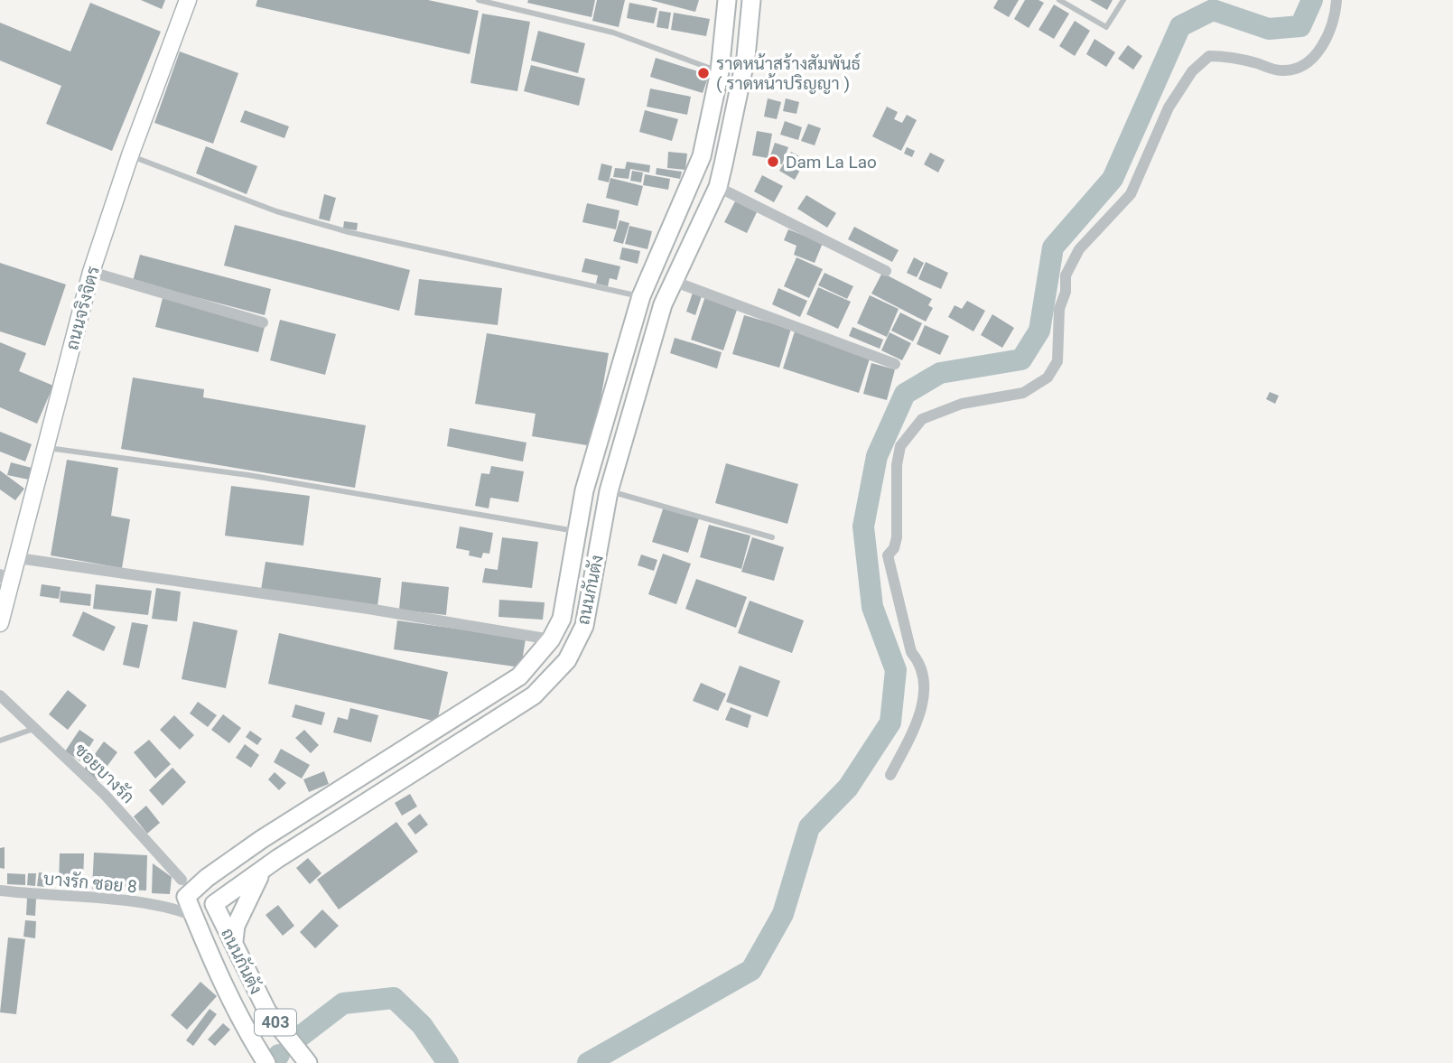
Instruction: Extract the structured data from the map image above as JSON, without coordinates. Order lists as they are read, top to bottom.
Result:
{
  "streets": {
    "main road": ["ถนนกันตัง", "403"],
    "street": ["ถนนจริงจิตร", "ซอยบางรัก", "บางรัก ซอย 8"]
  },
  "crossings": [
    ["ถนนกันตัง", "ซอยบางรัก"],
    ["ถนนกันตัง", "บางรัก ซอย 8"],
    ["ซอยบางรัก", "บางรัก ซอย 8"]
  ],
  "places": ["ราดหน้าสร้างสัมพันธ์ ( ราดหน้าปริญญา )", "Dam La Lao"]
}
